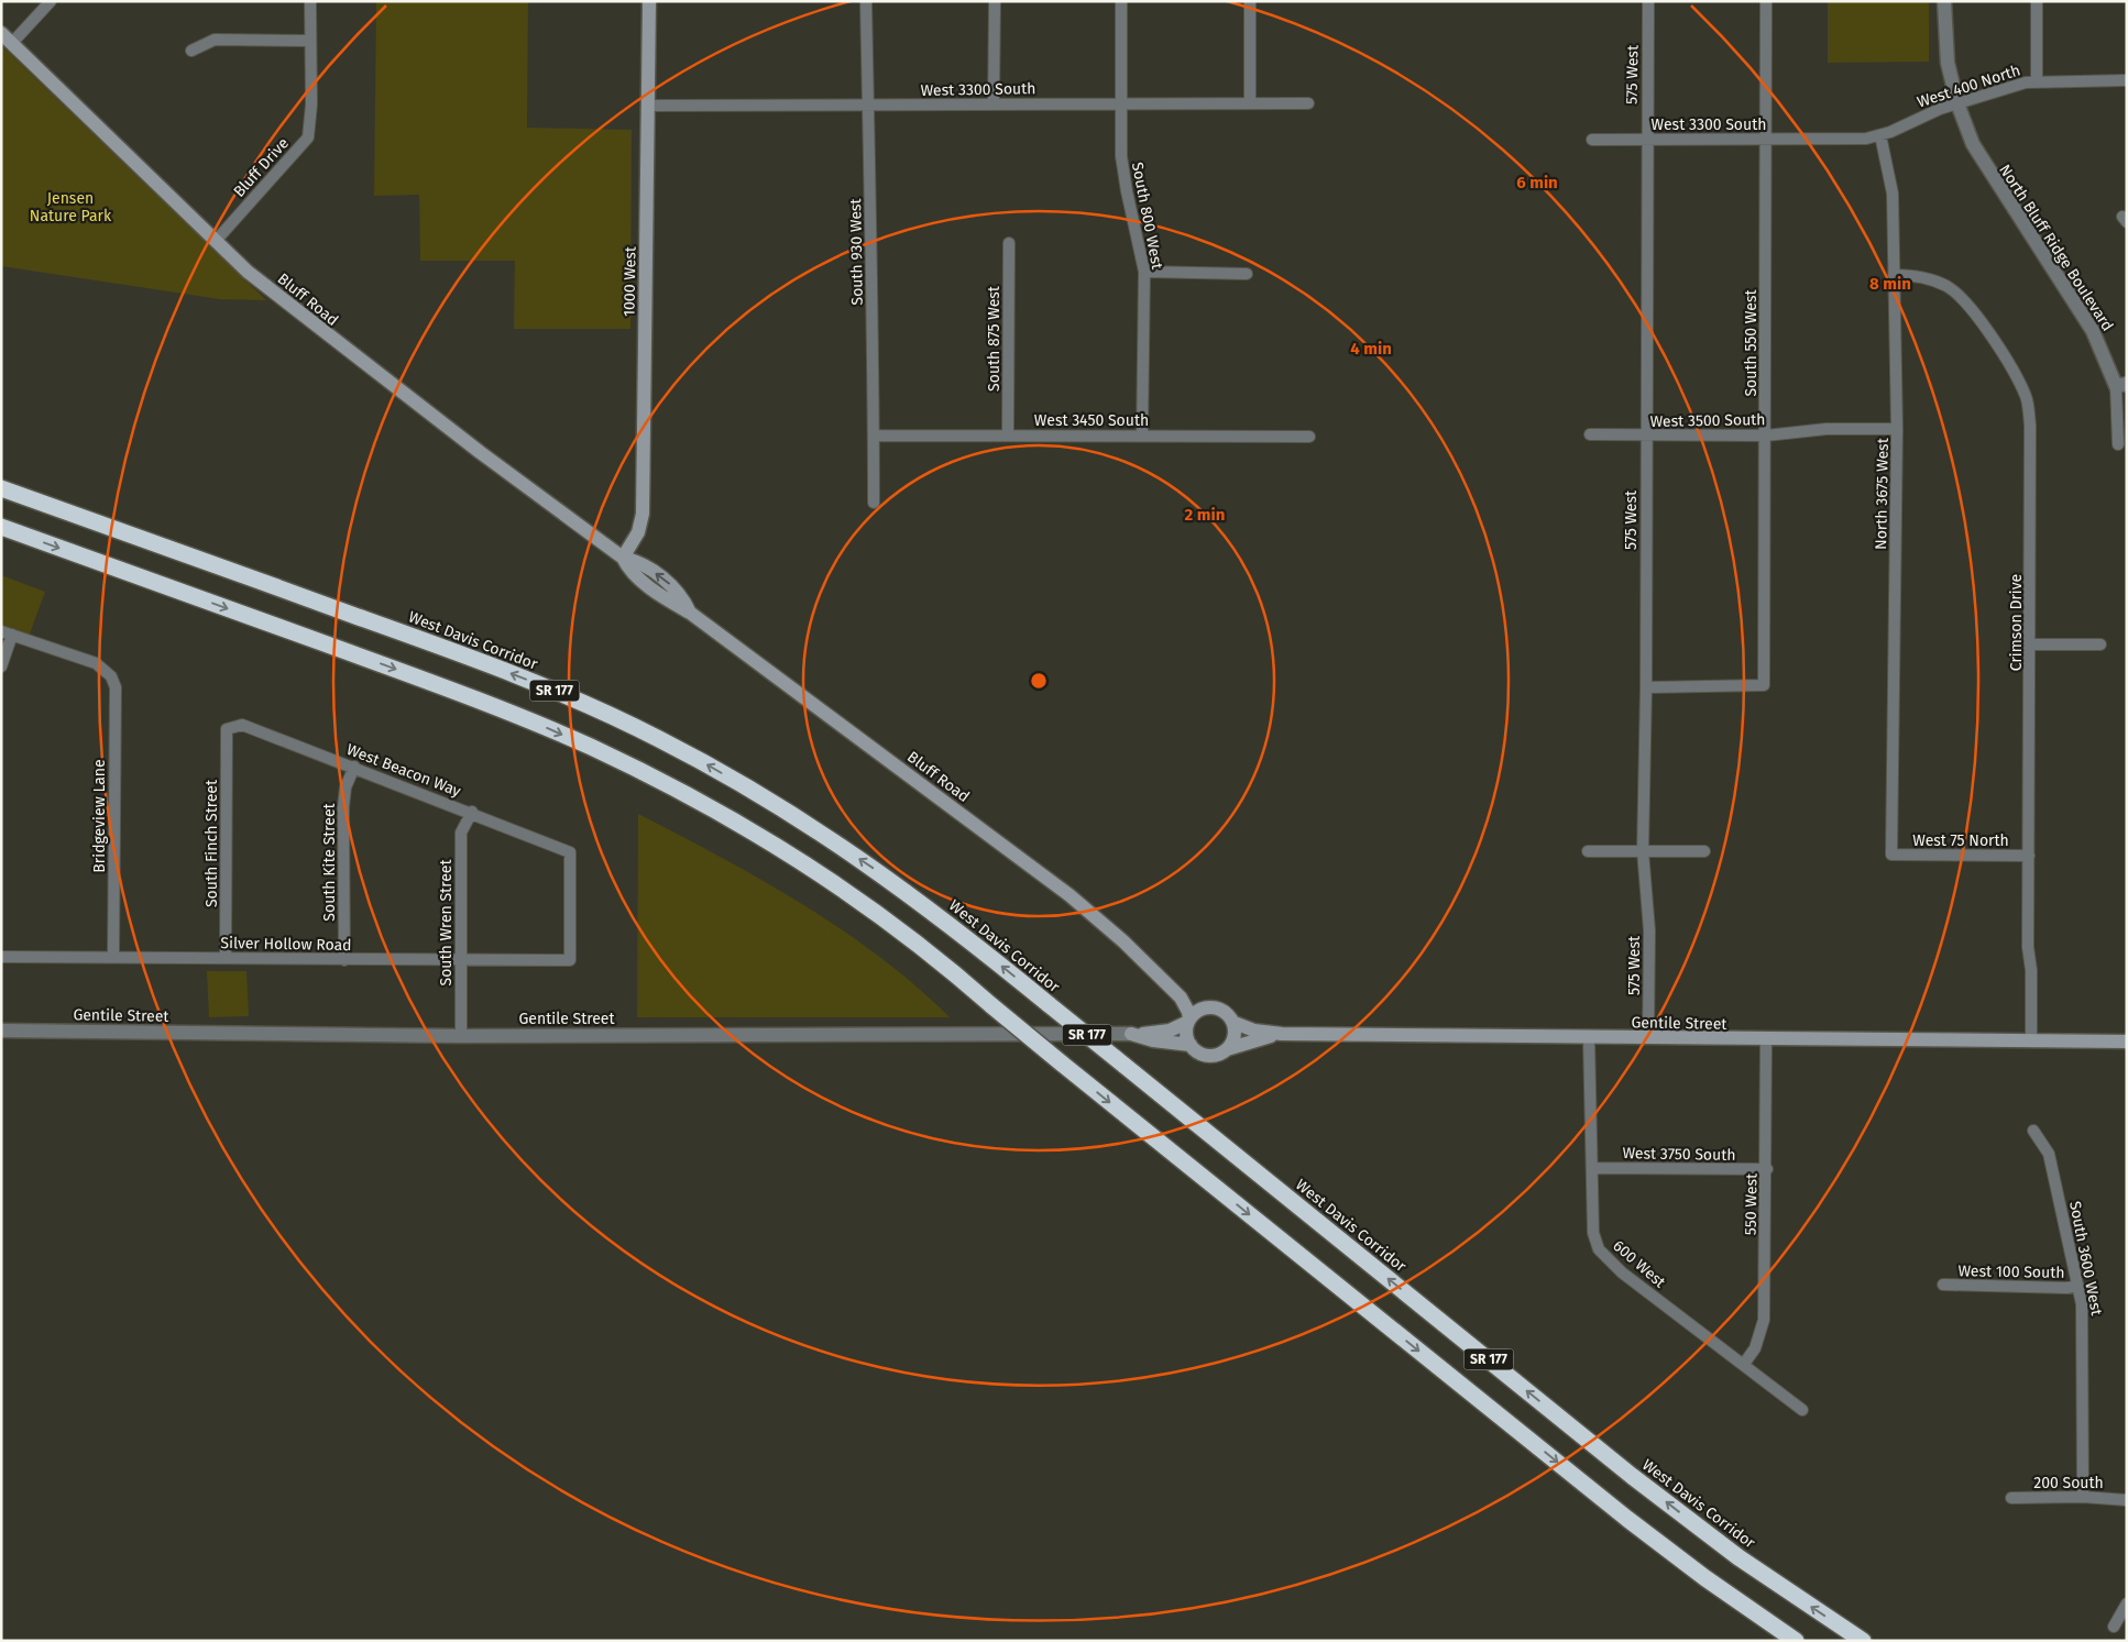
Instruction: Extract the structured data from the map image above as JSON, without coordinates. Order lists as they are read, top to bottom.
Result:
{
  "streets": {
    "highway": ["West Davis Corridor", "SR 177"],
    "main road": ["1000 West", "Bluff Road", "Gentile Street"],
    "street": [
      "575 West",
      "West 400 North",
      "West 3300 South",
      "Bluff Drive",
      "South 800 West",
      "North Bluff Ridge Boulevard",
      "South 930 West",
      "South 875 West",
      "South 550 West",
      "West 3450 South",
      "West 3500 South",
      "North 3675 West",
      "Crimson Drive",
      "West Beacon Way",
      "Bridgeview Lane",
      "West 75 North",
      "South Finch Street",
      "South Kite Street",
      "South Wren Street",
      "Silver Hollow Road",
      "West 3750 South",
      "550 West",
      "South 3600 West",
      "600 West",
      "West 100 South",
      "200 South"
    ]
  },
  "crossings": [
    ["575 West", "West 3300 South"],
    ["575 West", "South 550 West"],
    ["575 West", "West 3500 South"],
    ["575 West", "Gentile Street"],
    ["West 400 North", "West 3300 South"],
    ["West 400 North", "North Bluff Ridge Boulevard"],
    ["West 400 North", "North 3675 West"],
    ["West 3300 South", "South 800 West"],
    ["West 3300 South", "South 930 West"],
    ["West 3300 South", "1000 West"],
    ["West 3300 South", "South 550 West"],
    ["Bluff Drive", "Bluff Road"],
    ["South 800 West", "West 3450 South"],
    ["South 930 West", "West 3450 South"],
    ["1000 West", "Bluff Road"],
    ["Bluff Road", "Gentile Street"],
    ["South 875 West", "West 3450 South"],
    ["South 550 West", "West 3500 South"],
    ["West 3500 South", "North 3675 West"],
    ["North 3675 West", "Crimson Drive"],
    ["North 3675 West", "West 75 North"],
    ["Crimson Drive", "West 75 North"],
    ["Crimson Drive", "Gentile Street"],
    ["West Beacon Way", "South Finch Street"],
    ["West Beacon Way", "South Kite Street"],
    ["West Beacon Way", "South Wren Street"],
    ["West Beacon Way", "Silver Hollow Road"],
    ["Bridgeview Lane", "Silver Hollow Road"],
    ["South Finch Street", "Silver Hollow Road"],
    ["South Kite Street", "Silver Hollow Road"],
    ["South Wren Street", "Silver Hollow Road"],
    ["South Wren Street", "Gentile Street"],
    ["Gentile Street", "550 West"],
    ["Gentile Street", "600 West"],
    ["West 3750 South", "550 West"],
    ["West 3750 South", "600 West"],
    ["550 West", "600 West"],
    ["South 3600 West", "West 100 South"],
    ["South 3600 West", "200 South"]
  ],
  "parks": ["Jensen Nature Park"],
  "rings": [
    "6 min",
    "8 min",
    "4 min",
    "2 min"
  ]
}
